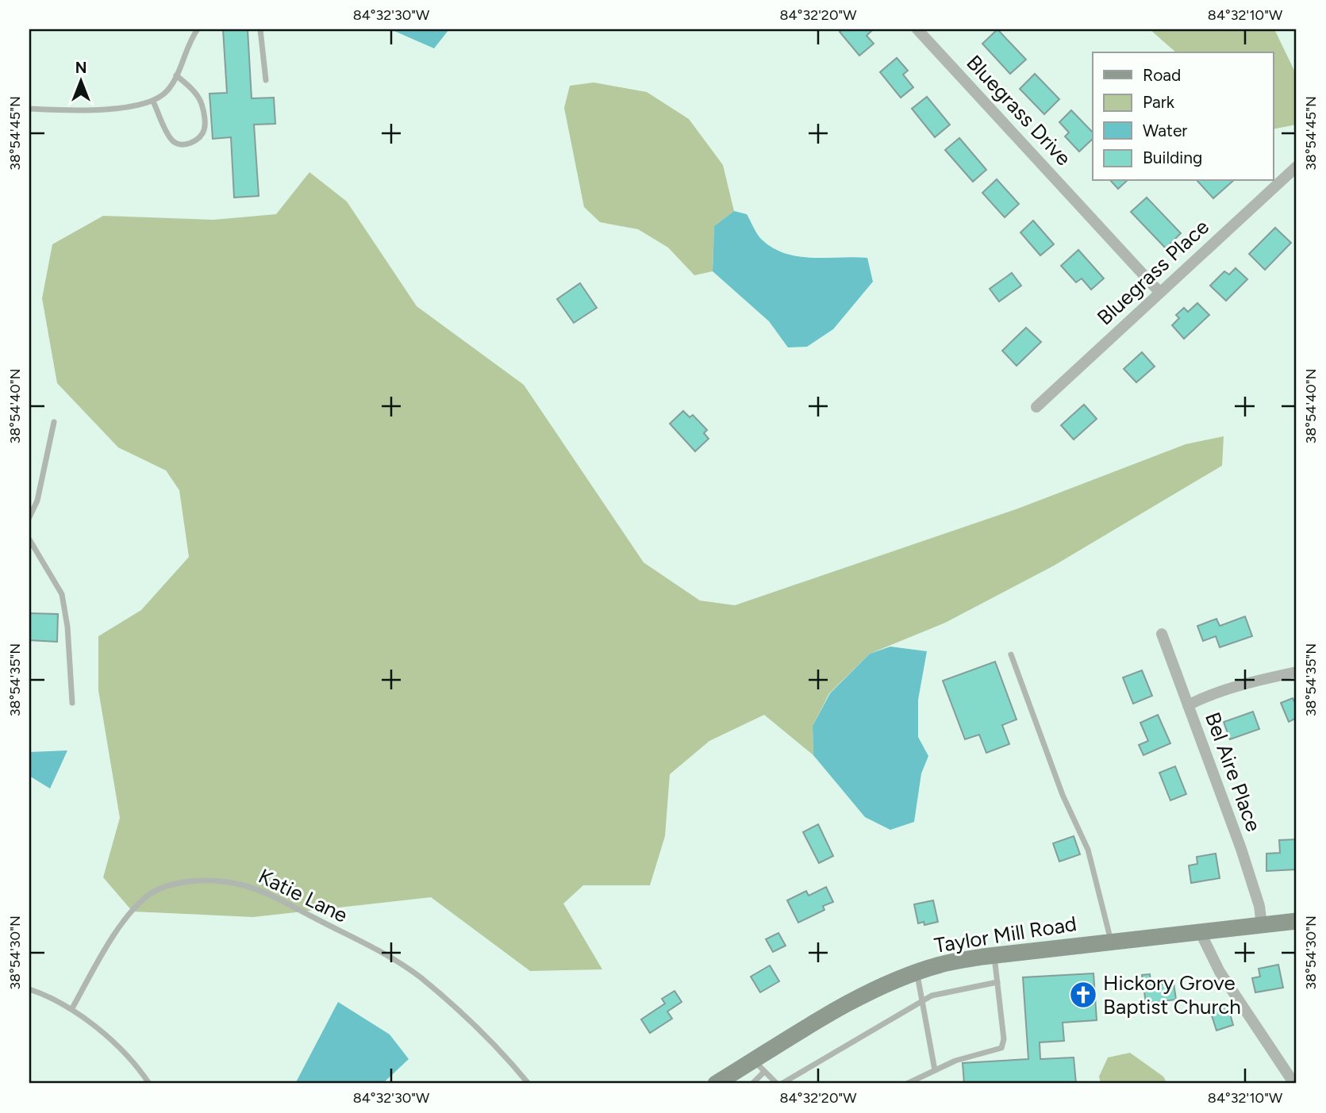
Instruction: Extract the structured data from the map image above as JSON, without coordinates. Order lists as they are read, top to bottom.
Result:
{
  "streets": {
    "main road": ["Taylor Mill Road"],
    "street": ["Bluegrass Drive", "Bluegrass Place", "Bel Aire Place"],
    "lane": ["Katie Lane"]
  },
  "crossings": [
    ["Bluegrass Drive", "Bluegrass Place"],
    ["Bel Aire Place", "Taylor Mill Road"]
  ],
  "places": {
    "church": ["Hickory Grove Baptist Church"]
  },
  "legend": [
    "Road",
    "Park",
    "Water",
    "Building"
  ],
  "north": "top",
  "coordinates": [
    "84°32'30\"W",
    "84°32'20\"W",
    "84°32'10\"W",
    "38°54'45\"N",
    "38°54'40\"N",
    "38°54'35\"N",
    "38°54'30\"N"
  ]
}
